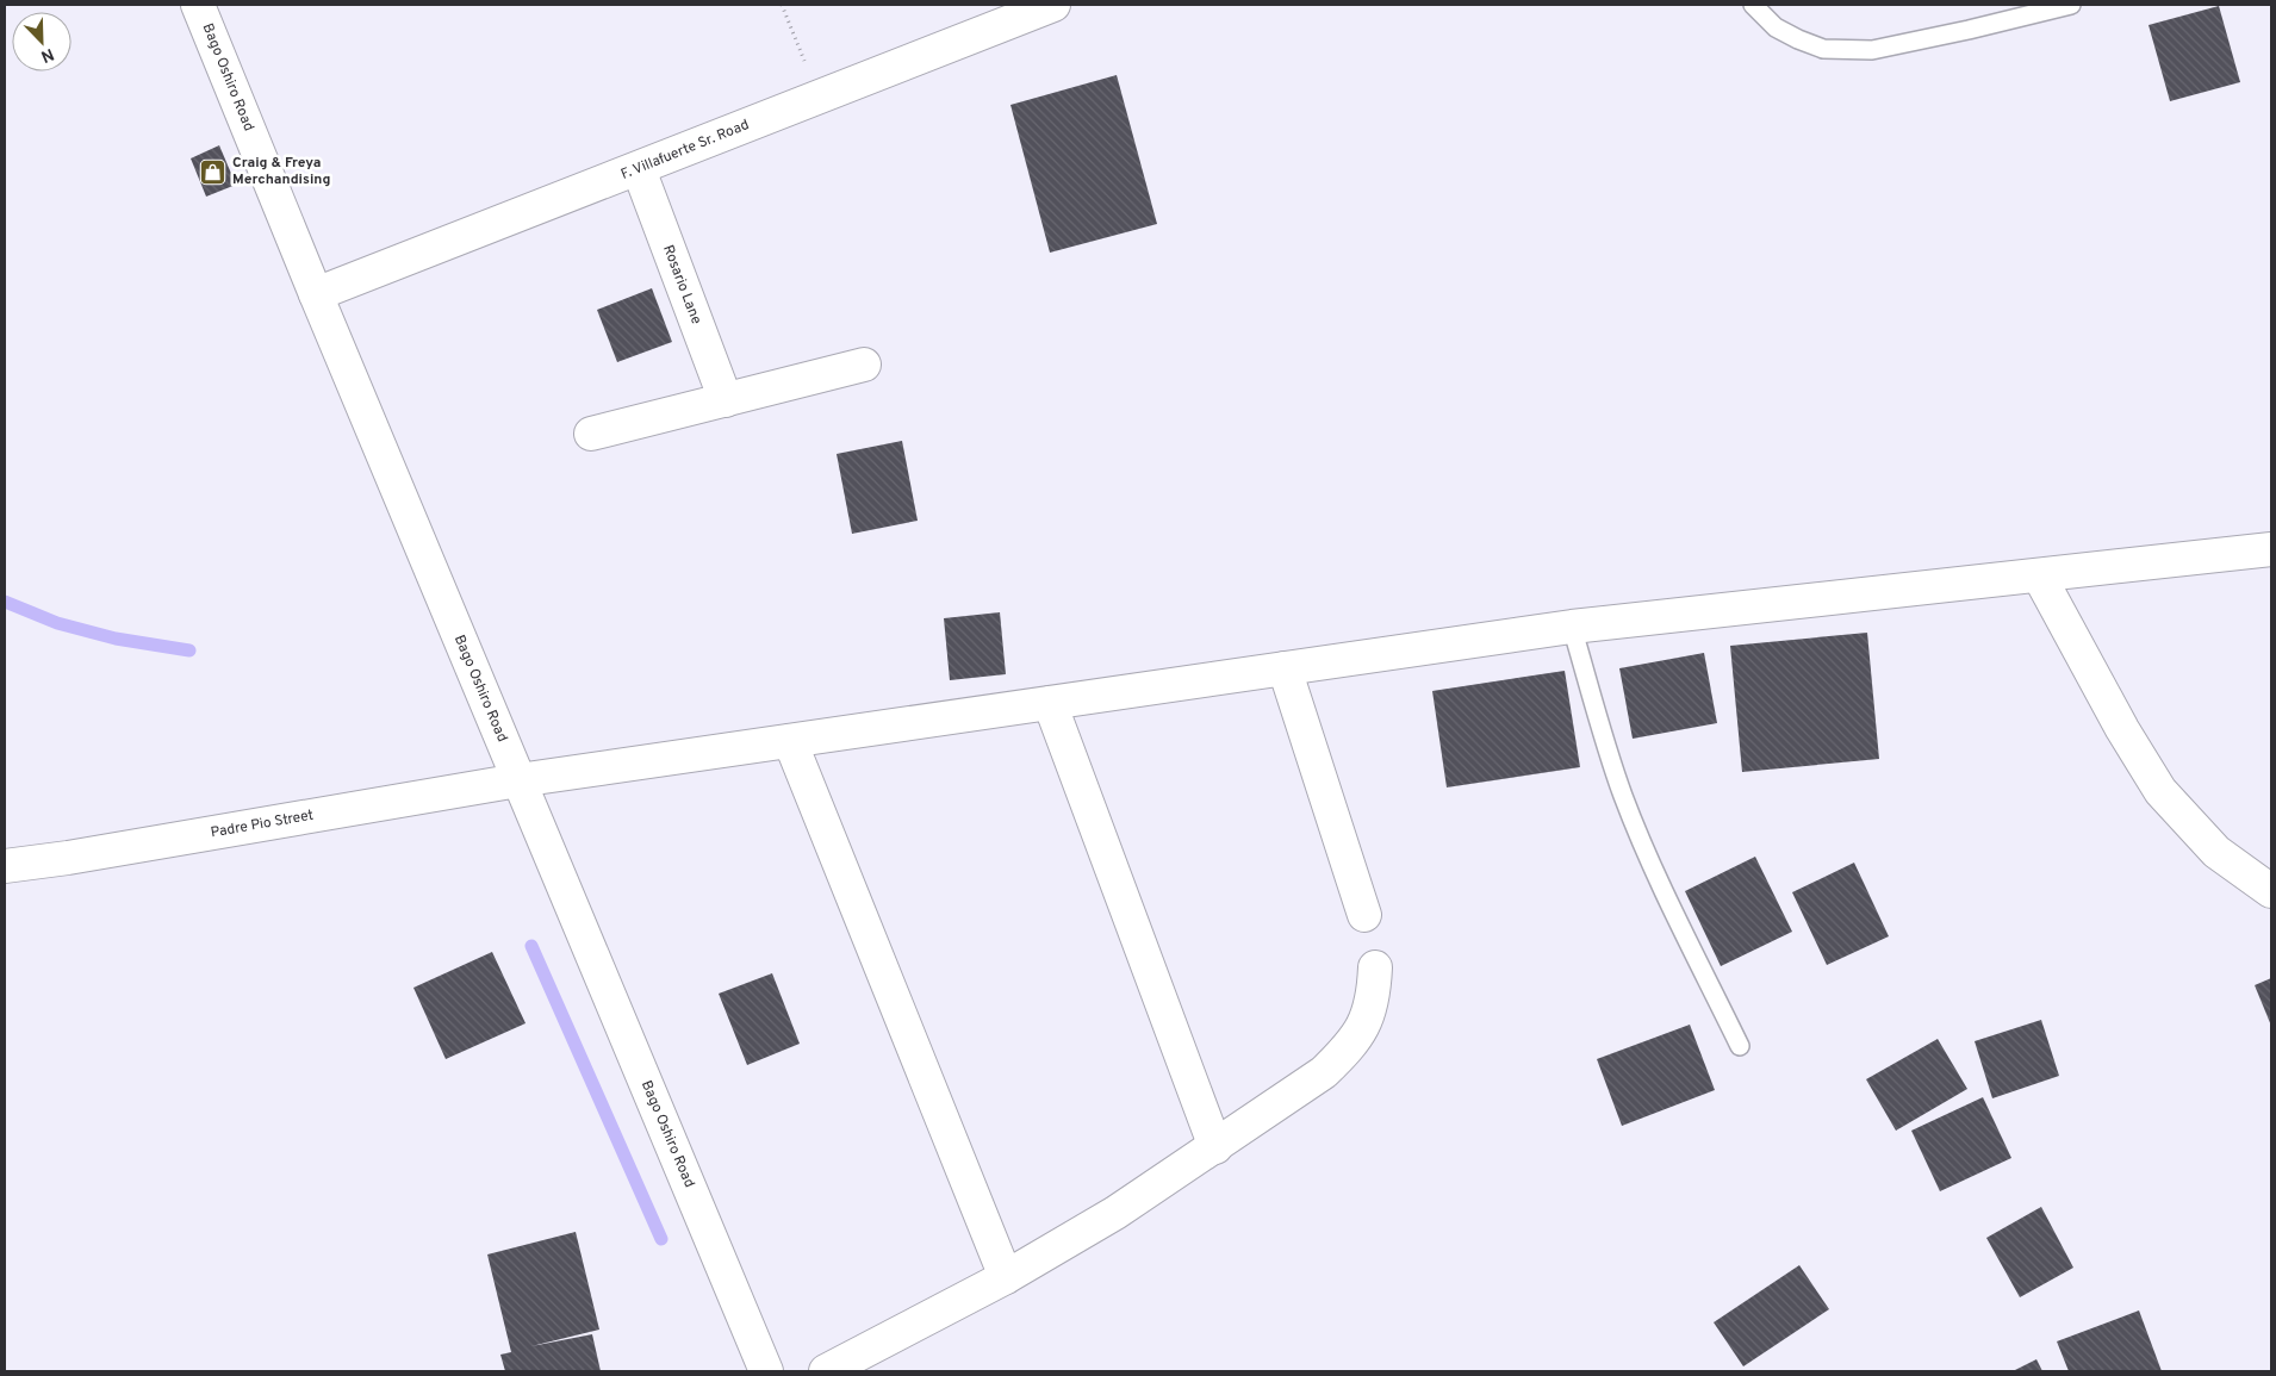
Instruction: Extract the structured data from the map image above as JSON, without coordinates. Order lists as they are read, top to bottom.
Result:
{
  "streets": {
    "street": [
      "Bago Oshiro Road",
      "F. Villafuerte Sr. Road",
      "Rosario Lane",
      "Padre Pio Street"
    ]
  },
  "crossings": [
    ["Bago Oshiro Road", "F. Villafuerte Sr. Road"],
    ["Bago Oshiro Road", "Padre Pio Street"],
    ["F. Villafuerte Sr. Road", "Rosario Lane"]
  ],
  "places": {
    "shop": ["Craig & Freya Merchandising"]
  },
  "north": "bottom right"
}
